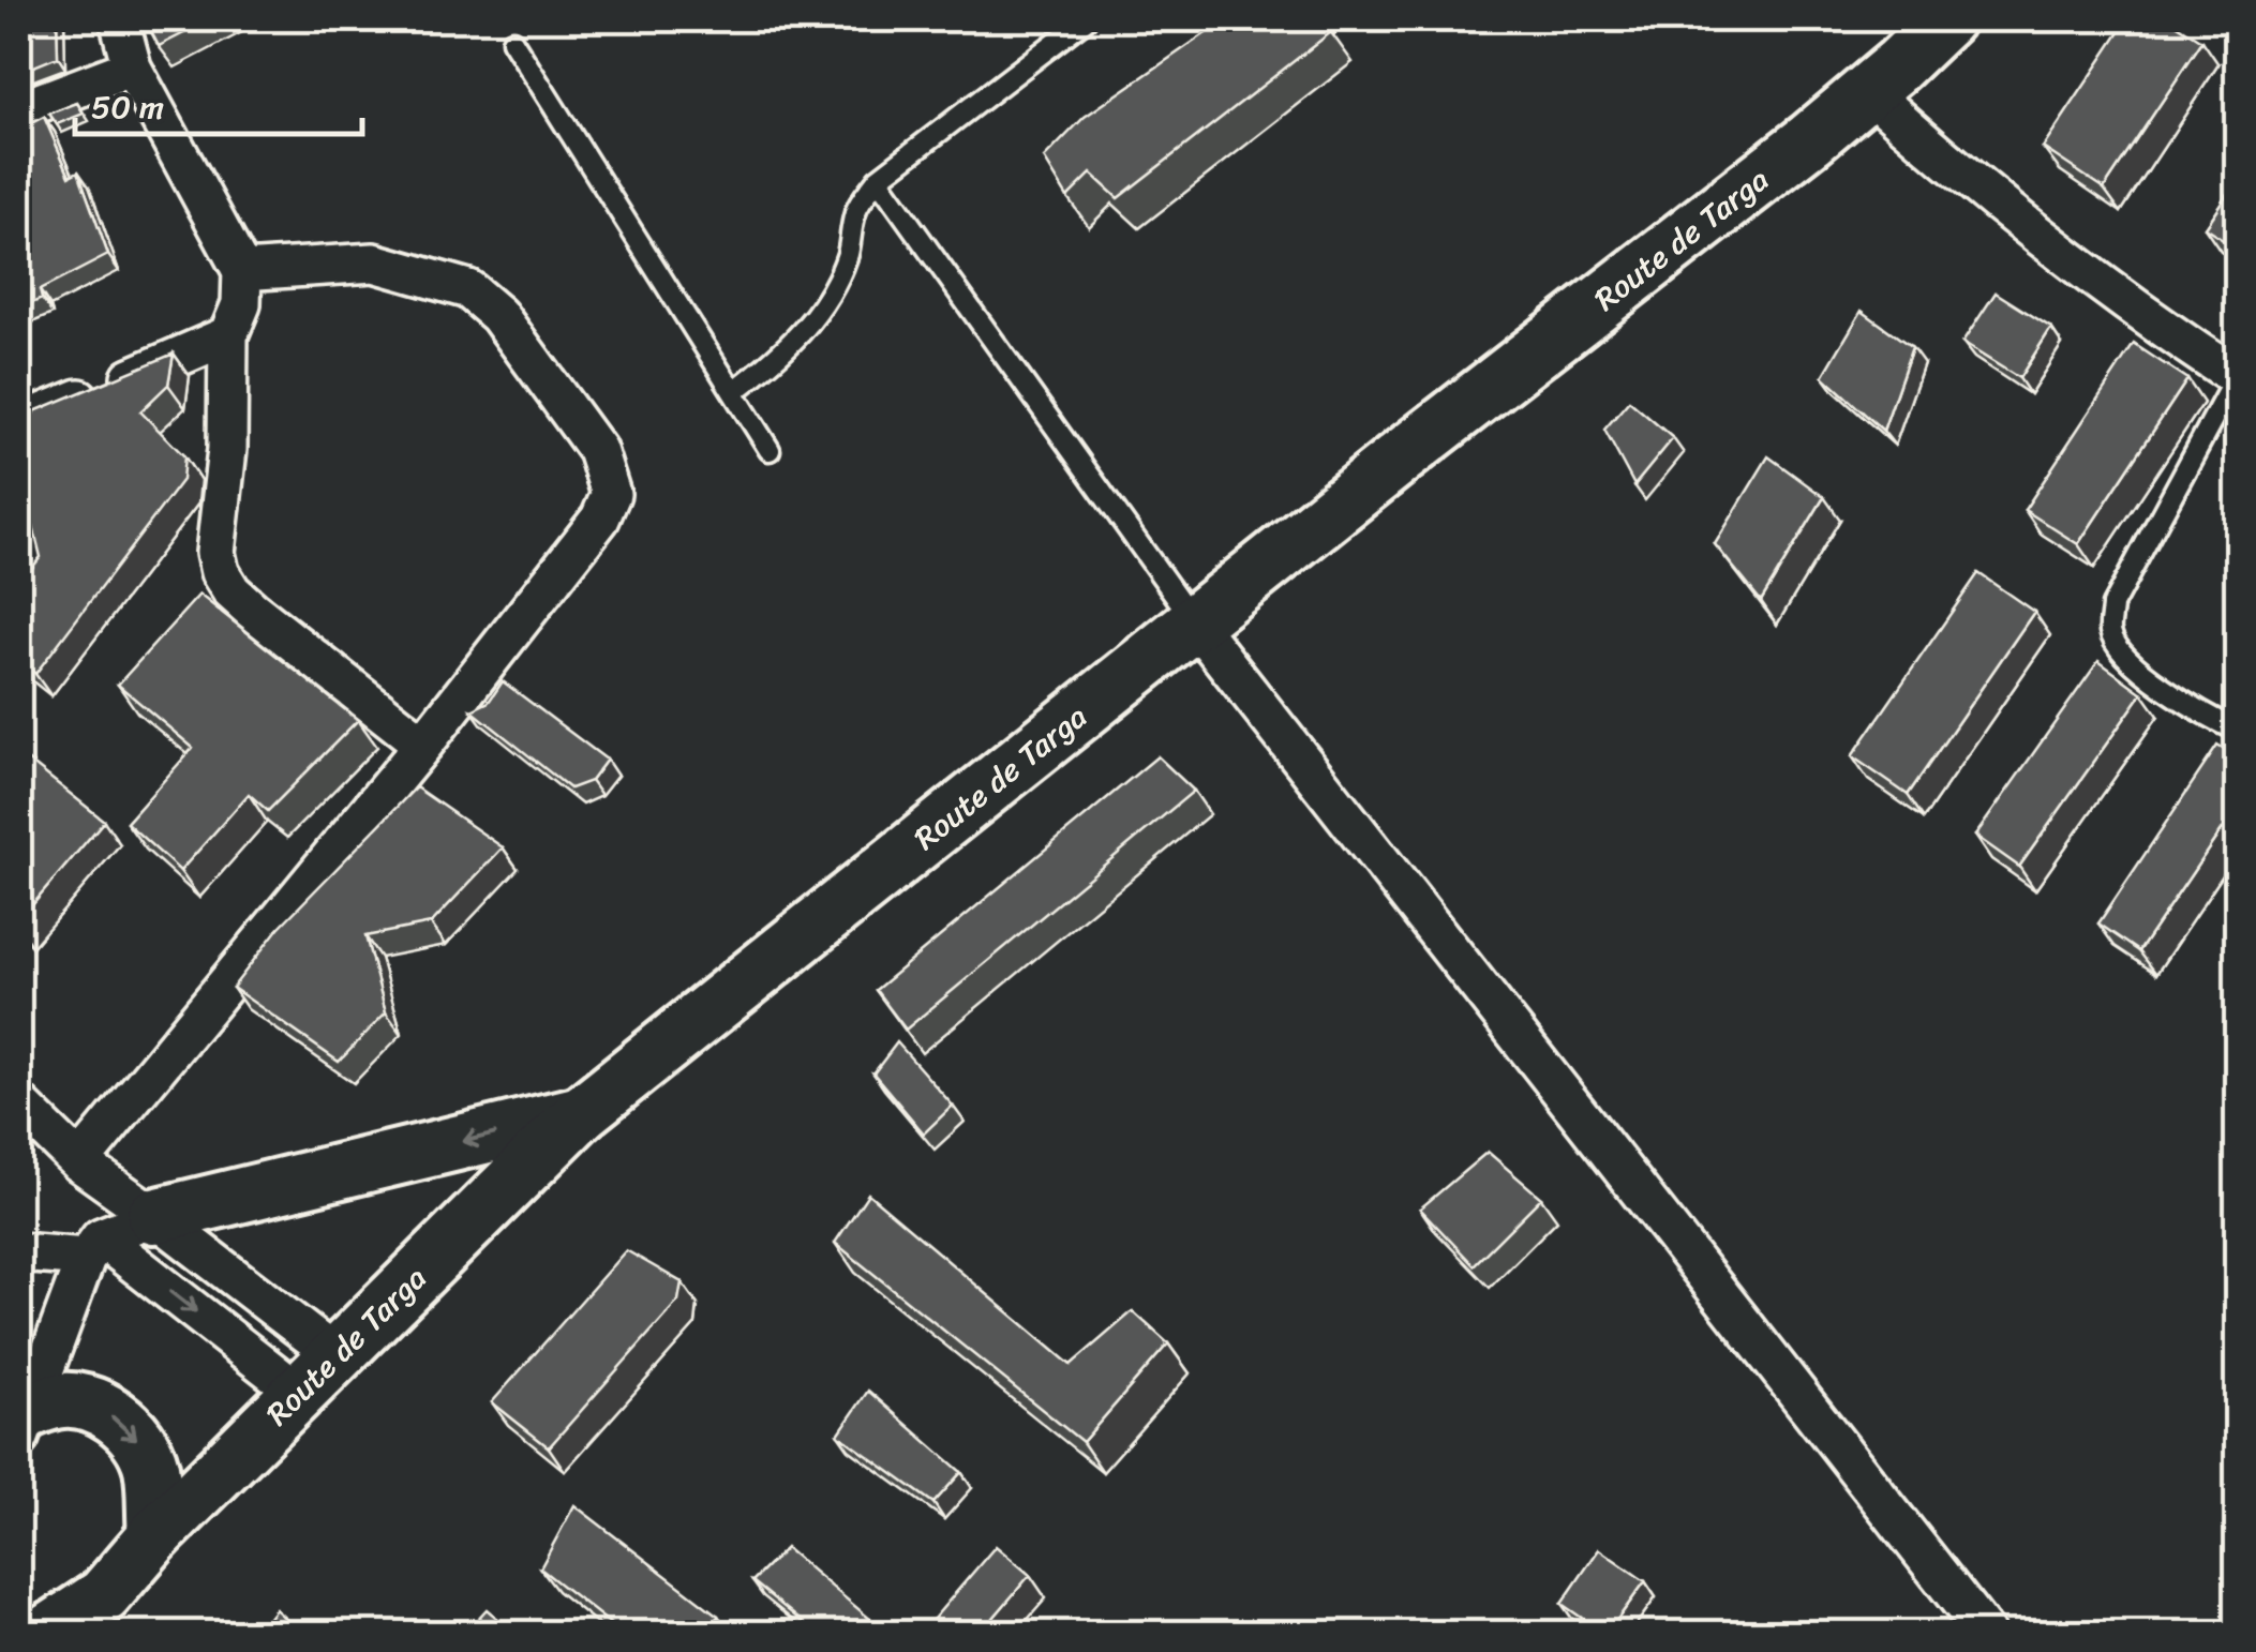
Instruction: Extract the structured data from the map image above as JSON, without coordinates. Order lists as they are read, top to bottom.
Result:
{
  "streets": {
    "main road": ["Route de Targa"]
  },
  "scale_bar": "50 m"
}
